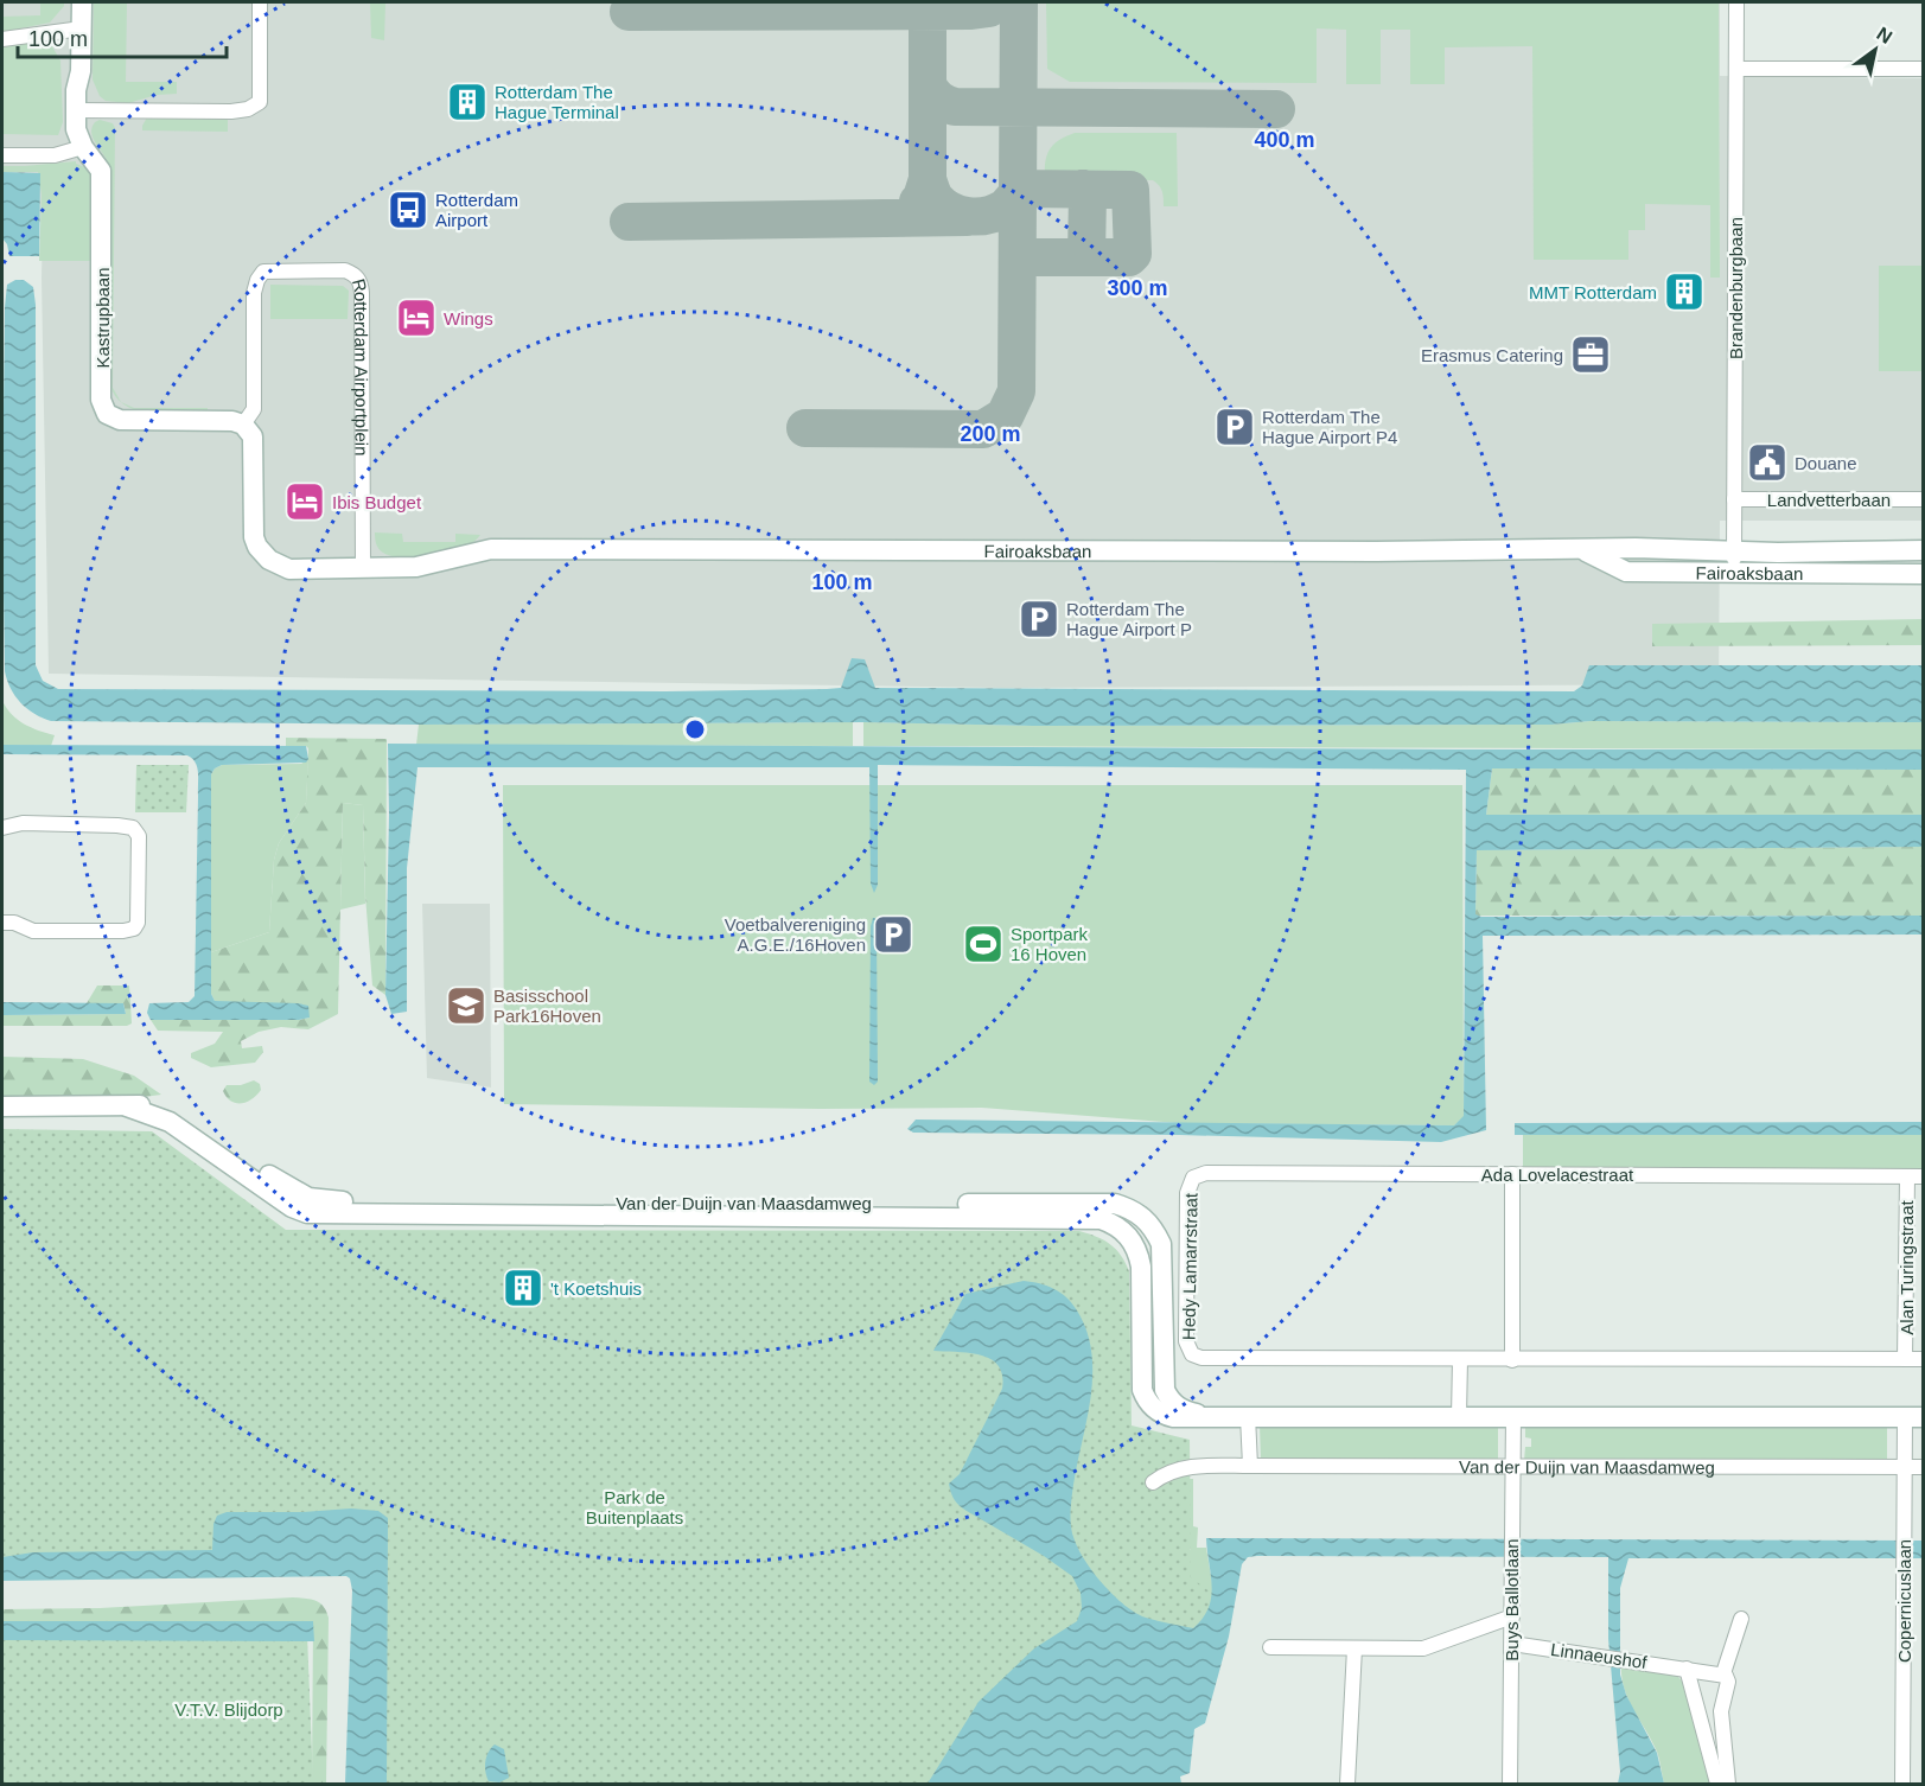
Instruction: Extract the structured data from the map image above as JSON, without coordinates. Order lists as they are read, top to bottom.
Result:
{
  "streets": {
    "main road": ["Kastrupbaan", "Fairoaksbaan", "Van der Duijn van Maasdamweg"],
    "street": [
      "Brandenburgbaan",
      "Rotterdam Airportplein",
      "Landvetterbaan",
      "Ada Lovelacestraat",
      "Hedy Lamarrstraat",
      "Alan Turingstraat",
      "Buys Ballotlaan",
      "Copernicuslaan",
      "Linnaeushof"
    ]
  },
  "crossings": [
    ["Brandenburgbaan", "Landvetterbaan"],
    ["Brandenburgbaan", "Fairoaksbaan"],
    ["Kastrupbaan", "Rotterdam Airportplein"],
    ["Rotterdam Airportplein", "Fairoaksbaan"],
    ["Ada Lovelacestraat", "Hedy Lamarrstraat"],
    ["Ada Lovelacestraat", "Alan Turingstraat"],
    ["Van der Duijn van Maasdamweg", "Buys Ballotlaan"],
    ["Van der Duijn van Maasdamweg", "Copernicuslaan"],
    ["Buys Ballotlaan", "Linnaeushof"]
  ],
  "parks": ["Park de Buitenplaats", "V.T.V. Blijdorp"],
  "places": {
    "building": ["Rotterdam The Hague Terminal", "MMT Rotterdam", "'t Koetshuis"],
    "bus stop": ["Rotterdam Airport"],
    "hotel": ["Wings", "Ibis Budget"],
    "office": ["Erasmus Catering"],
    "parking": ["Rotterdam The Hague Airport P4", "Rotterdam The Hague Airport P", "Voetbalvereniging A.G.E./16Hoven"],
    "public building": ["Douane"],
    "sports": ["Sportpark 16 Hoven"],
    "school or university": ["Basisschool Park16Hoven"]
  },
  "scale_bar": "100 m",
  "north": "top right",
  "rings": [
    "400 m",
    "300 m",
    "200 m",
    "100 m"
  ]
}
